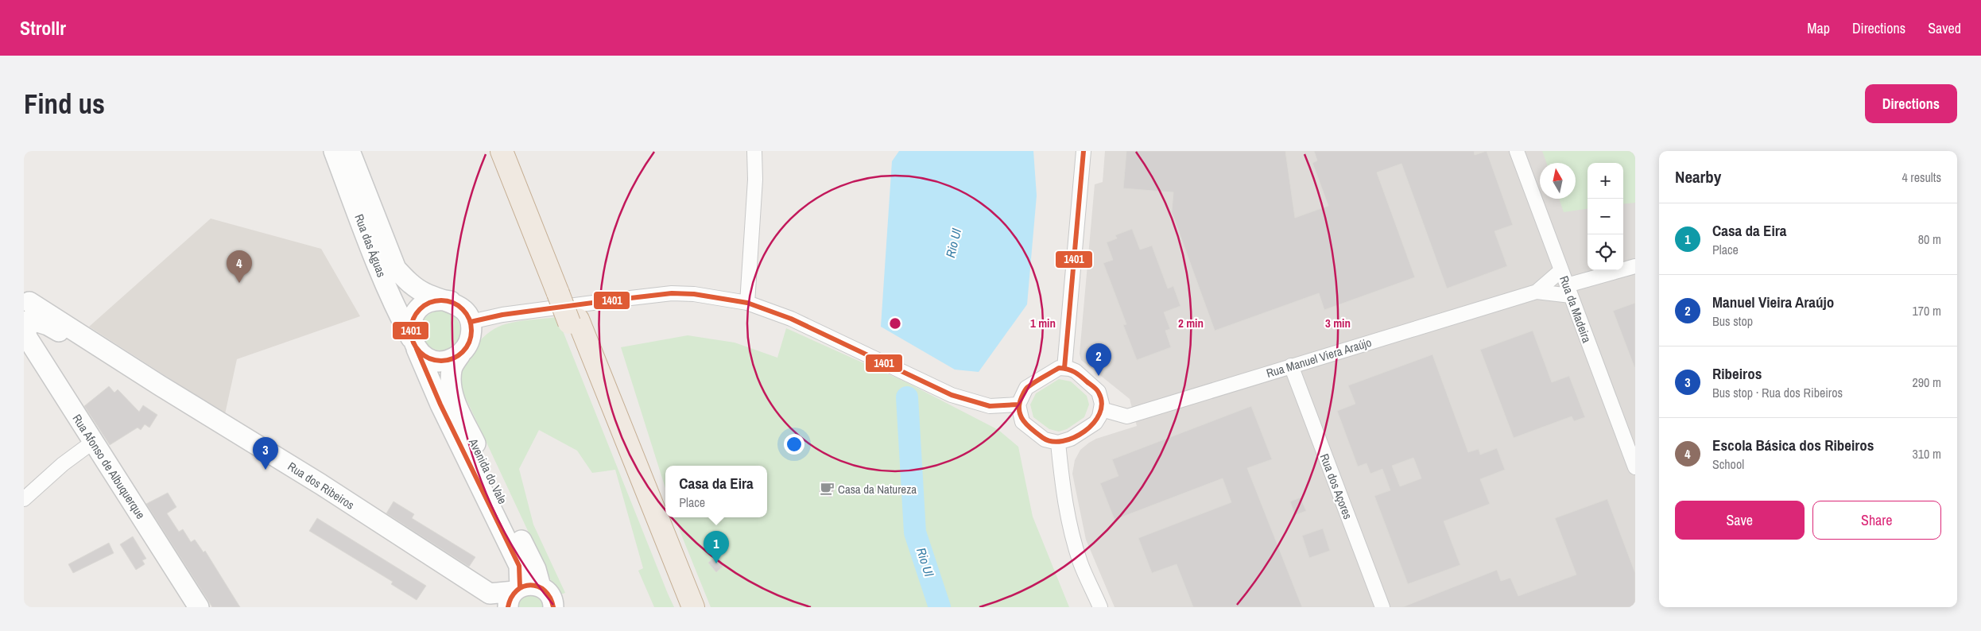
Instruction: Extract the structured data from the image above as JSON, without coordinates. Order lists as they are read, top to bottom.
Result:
{
  "streets": {
    "street": [
      "Rua das Águas",
      "Rua da Madeira",
      "Rua Manuel Viera Araújo",
      "Rua Afonso de Albuquerque",
      "Avenida do Vale",
      "Rua dos Ribeiros",
      "Rua dos Açores"
    ]
  },
  "crossings": [
    ["Rua das Águas", "Avenida do Vale"],
    ["Rua da Madeira", "Rua Manuel Viera Araújo"],
    ["Rua Manuel Viera Araújo", "Rua dos Açores"],
    ["Rua Afonso de Albuquerque", "Rua dos Ribeiros"],
    ["Avenida do Vale", "Rua dos Ribeiros"]
  ],
  "water": ["Rio Ul"],
  "places": {
    "cafe": ["Casa da Natureza"]
  },
  "lines": ["transit line 1401"],
  "north": "top",
  "page": {
    "header": "Strollr",
    "nav": ["Map", "Directions", "Saved"],
    "buttons": [
      "Directions",
      ["Save", "Share"]
    ],
    "title": "Find us",
    "heading": ["Nearby", "4 results"],
    "map_buttons": ["+", "−"],
    "list": [
      {
        "mark": "1",
        "name": "Casa da Eira",
        "note": "Place",
        "value": "80 m"
      },
      {
        "mark": "2",
        "name": "Manuel Vieira Araújo",
        "note": "Bus stop",
        "value": "170 m"
      },
      {
        "mark": "3",
        "name": "Ribeiros",
        "note": "Bus stop · Rua dos Ribeiros",
        "value": "290 m"
      },
      {
        "mark": "4",
        "name": "Escola Básica dos Ribeiros",
        "note": "School",
        "value": "310 m"
      }
    ],
    "pins": [
      "4",
      "2",
      "3",
      "1"
    ],
    "popup": ["Casa da Eira", "Place"]
  },
  "rings": ["1 min", "2 min", "3 min"]
}
